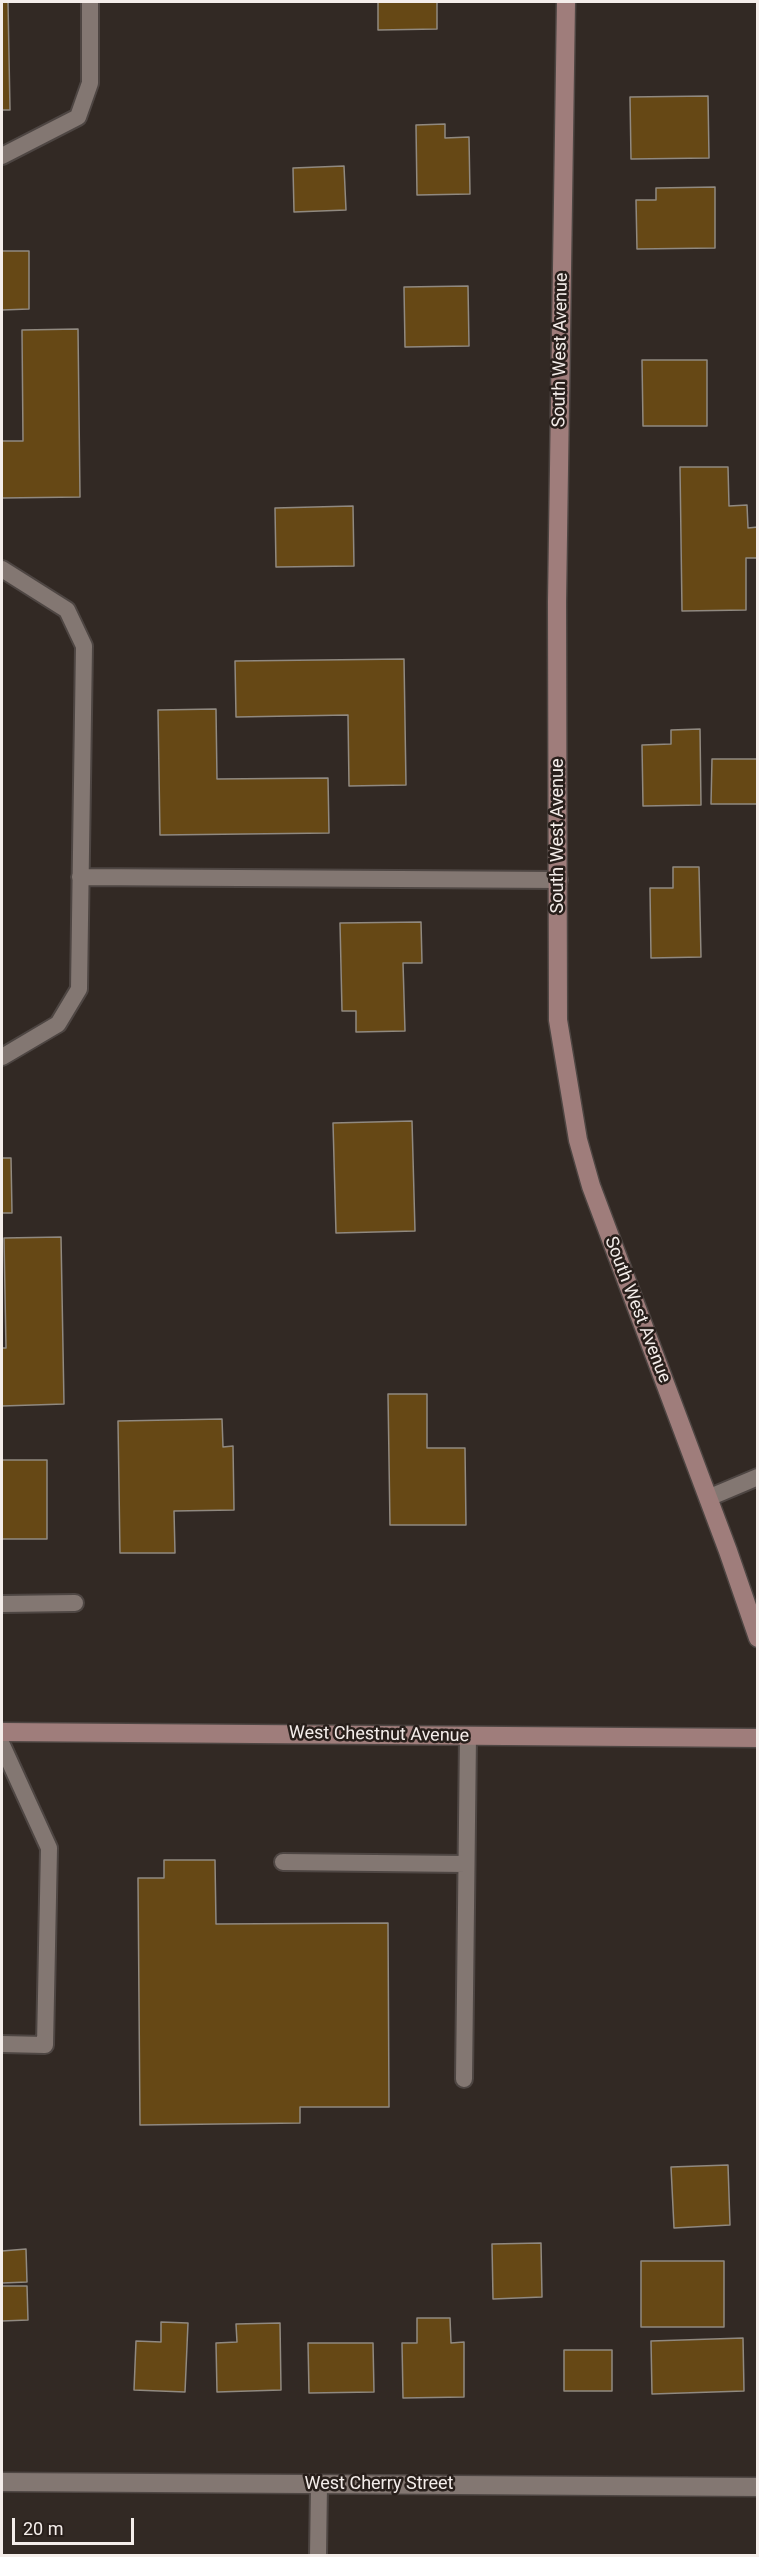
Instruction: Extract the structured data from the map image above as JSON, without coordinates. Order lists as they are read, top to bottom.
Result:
{
  "streets": {
    "street": ["South West Avenue", "West Chestnut Avenue", "West Cherry Street"]
  },
  "scale_bar": "20 m"
}
